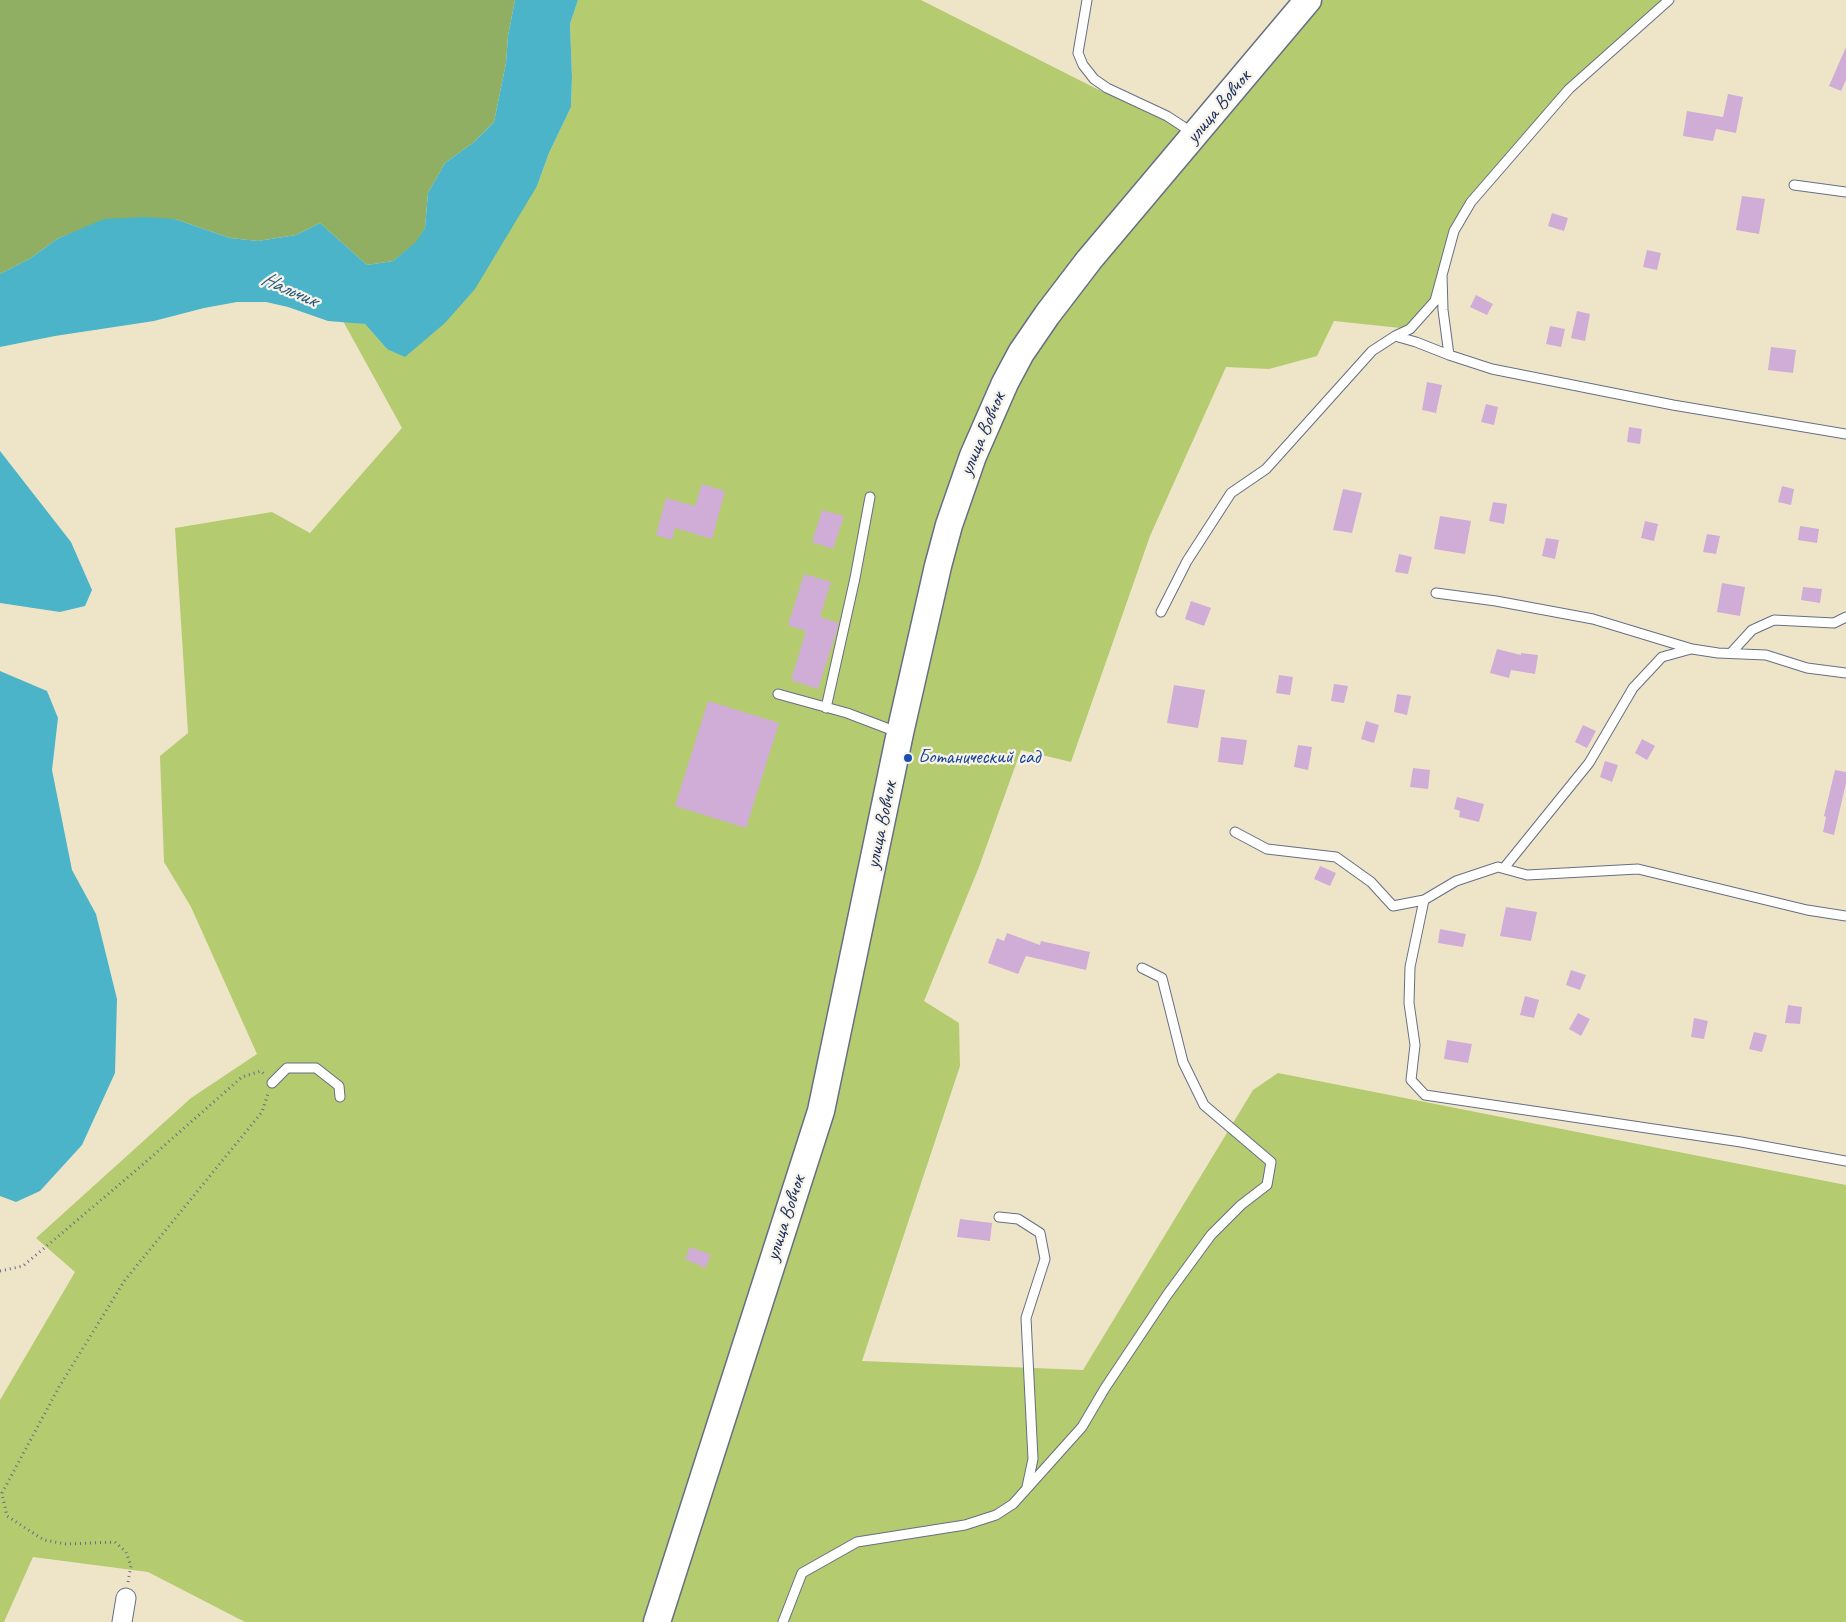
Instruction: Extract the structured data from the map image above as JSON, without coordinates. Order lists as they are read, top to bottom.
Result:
{
  "streets": {
    "street": ["улица Вовчок"]
  },
  "water": ["Нальчик"],
  "places": ["Ботанический сад"]
}
